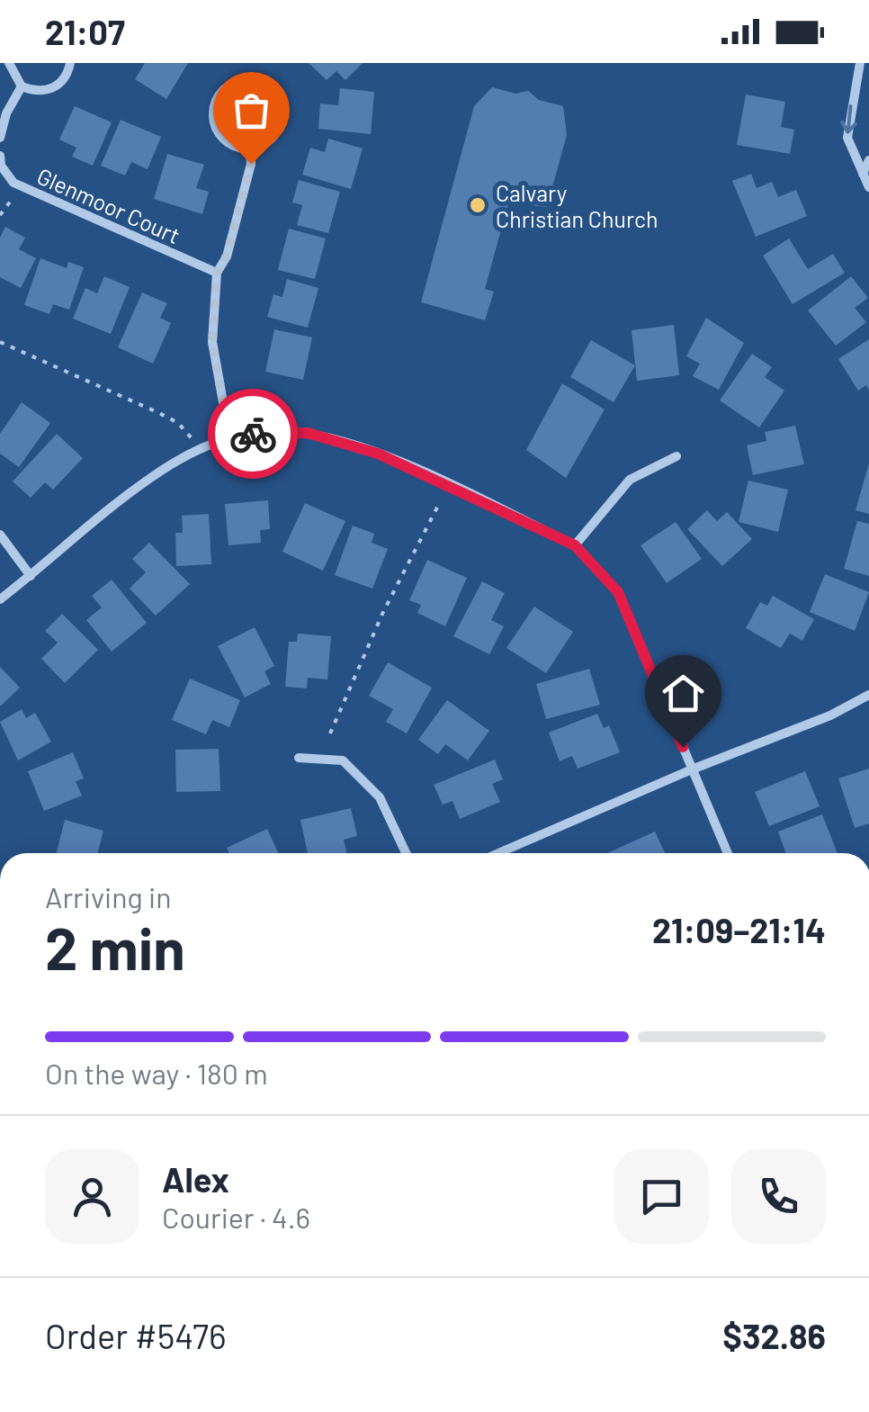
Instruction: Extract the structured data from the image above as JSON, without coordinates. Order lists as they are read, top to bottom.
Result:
{
  "streets": {
    "street": ["Glenmoor Court"]
  },
  "places": ["Calvary Christian Church"],
  "page": {
    "status": "21:07",
    "heading": ["2 min", "Arriving in", "21:09–21:14"],
    "panel": [
      "Alex",
      "Courier · 4.6",
      "Order #5476",
      "$32.86"
    ],
    "bar": "On the way · 180 m"
  }
}
